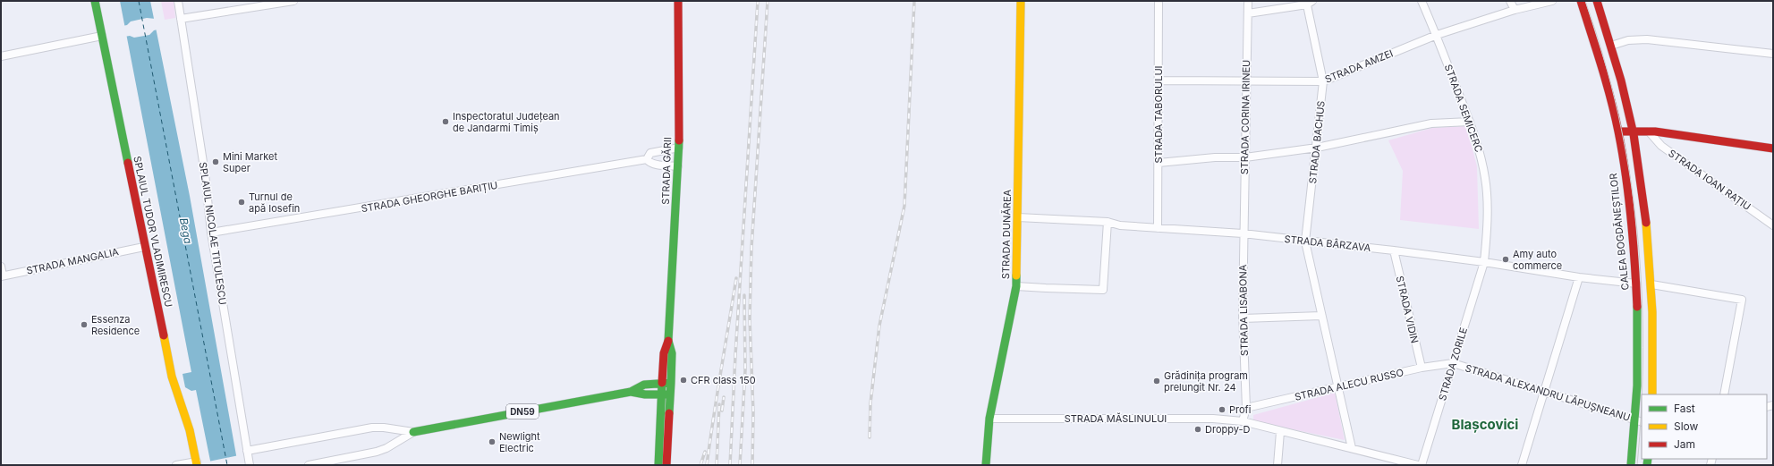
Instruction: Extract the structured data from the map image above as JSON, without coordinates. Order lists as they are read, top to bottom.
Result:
{
  "streets": {
    "main road": [
      "STRADA GĂRII",
      "SPLAIUL TUDOR VLADIMIRESCU",
      "CALEA BOGDĂNEȘTILOR",
      "STRADA DUNĂREA",
      "DN59"
    ],
    "street": [
      "STRADA AMZEI",
      "STRADA SEMICERC",
      "STRADA TABORULUI",
      "STRADA CORINA IRINEU",
      "STRADA BACHUS",
      "STRADA IOAN RAȚIU",
      "STRADA GHEORGHE BARIȚIU",
      "SPLAIUL NICOLAE TITULESCU",
      "STRADA BÂRZAVA",
      "STRADA MANGALIA",
      "STRADA VIDIN",
      "STRADA LISABONA",
      "STRADA ZORILE",
      "STRADA ALECU RUSSO",
      "STRADA ALEXANDRU LĂPUȘNEANU",
      "STRADA MĂSLINULUI"
    ]
  },
  "crossings": [
    ["STRADA AMZEI", "STRADA SEMICERC"],
    ["STRADA AMZEI", "STRADA TABORULUI"],
    ["STRADA AMZEI", "STRADA CORINA IRINEU"],
    ["STRADA AMZEI", "STRADA BACHUS"],
    ["STRADA SEMICERC", "STRADA BÂRZAVA"],
    ["STRADA SEMICERC", "STRADA ZORILE"],
    ["STRADA TABORULUI", "STRADA BÂRZAVA"],
    ["STRADA CORINA IRINEU", "STRADA BÂRZAVA"],
    ["STRADA CORINA IRINEU", "STRADA LISABONA"],
    ["STRADA BACHUS", "STRADA BÂRZAVA"],
    ["STRADA BACHUS", "STRADA ALECU RUSSO"],
    ["STRADA BACHUS", "STRADA MĂSLINULUI"],
    ["STRADA GĂRII", "STRADA GHEORGHE BARIȚIU"],
    ["STRADA GĂRII", "DN59"],
    ["STRADA GHEORGHE BARIȚIU", "SPLAIUL NICOLAE TITULESCU"],
    ["SPLAIUL TUDOR VLADIMIRESCU", "STRADA MANGALIA"],
    ["CALEA BOGDĂNEȘTILOR", "STRADA BÂRZAVA"],
    ["CALEA BOGDĂNEȘTILOR", "STRADA ALEXANDRU LĂPUȘNEANU"],
    ["STRADA DUNĂREA", "STRADA BÂRZAVA"],
    ["STRADA DUNĂREA", "STRADA MĂSLINULUI"],
    ["STRADA BÂRZAVA", "STRADA VIDIN"],
    ["STRADA BÂRZAVA", "STRADA LISABONA"],
    ["STRADA BÂRZAVA", "STRADA ZORILE"],
    ["STRADA VIDIN", "STRADA ALECU RUSSO"],
    ["STRADA LISABONA", "STRADA ALECU RUSSO"],
    ["STRADA ZORILE", "STRADA ALECU RUSSO"],
    ["STRADA ZORILE", "STRADA ALEXANDRU LĂPUȘNEANU"],
    ["STRADA ALECU RUSSO", "STRADA ALEXANDRU LĂPUȘNEANU"]
  ],
  "districts": ["Blașcovici"],
  "water": ["Bega"],
  "places": [
    "Inspectoratul Județean de Jandarmi Timiș",
    "Mini Market Super",
    "Turnul de apă Iosefin",
    "Amy auto commerce",
    "Essenza Residence",
    "CFR class 150",
    "Grădinița program prelungit Nr. 24",
    "Profi",
    "Droppy-D",
    "Newlight Electric"
  ],
  "legend": ["Fast", "Slow", "Jam"]
}
